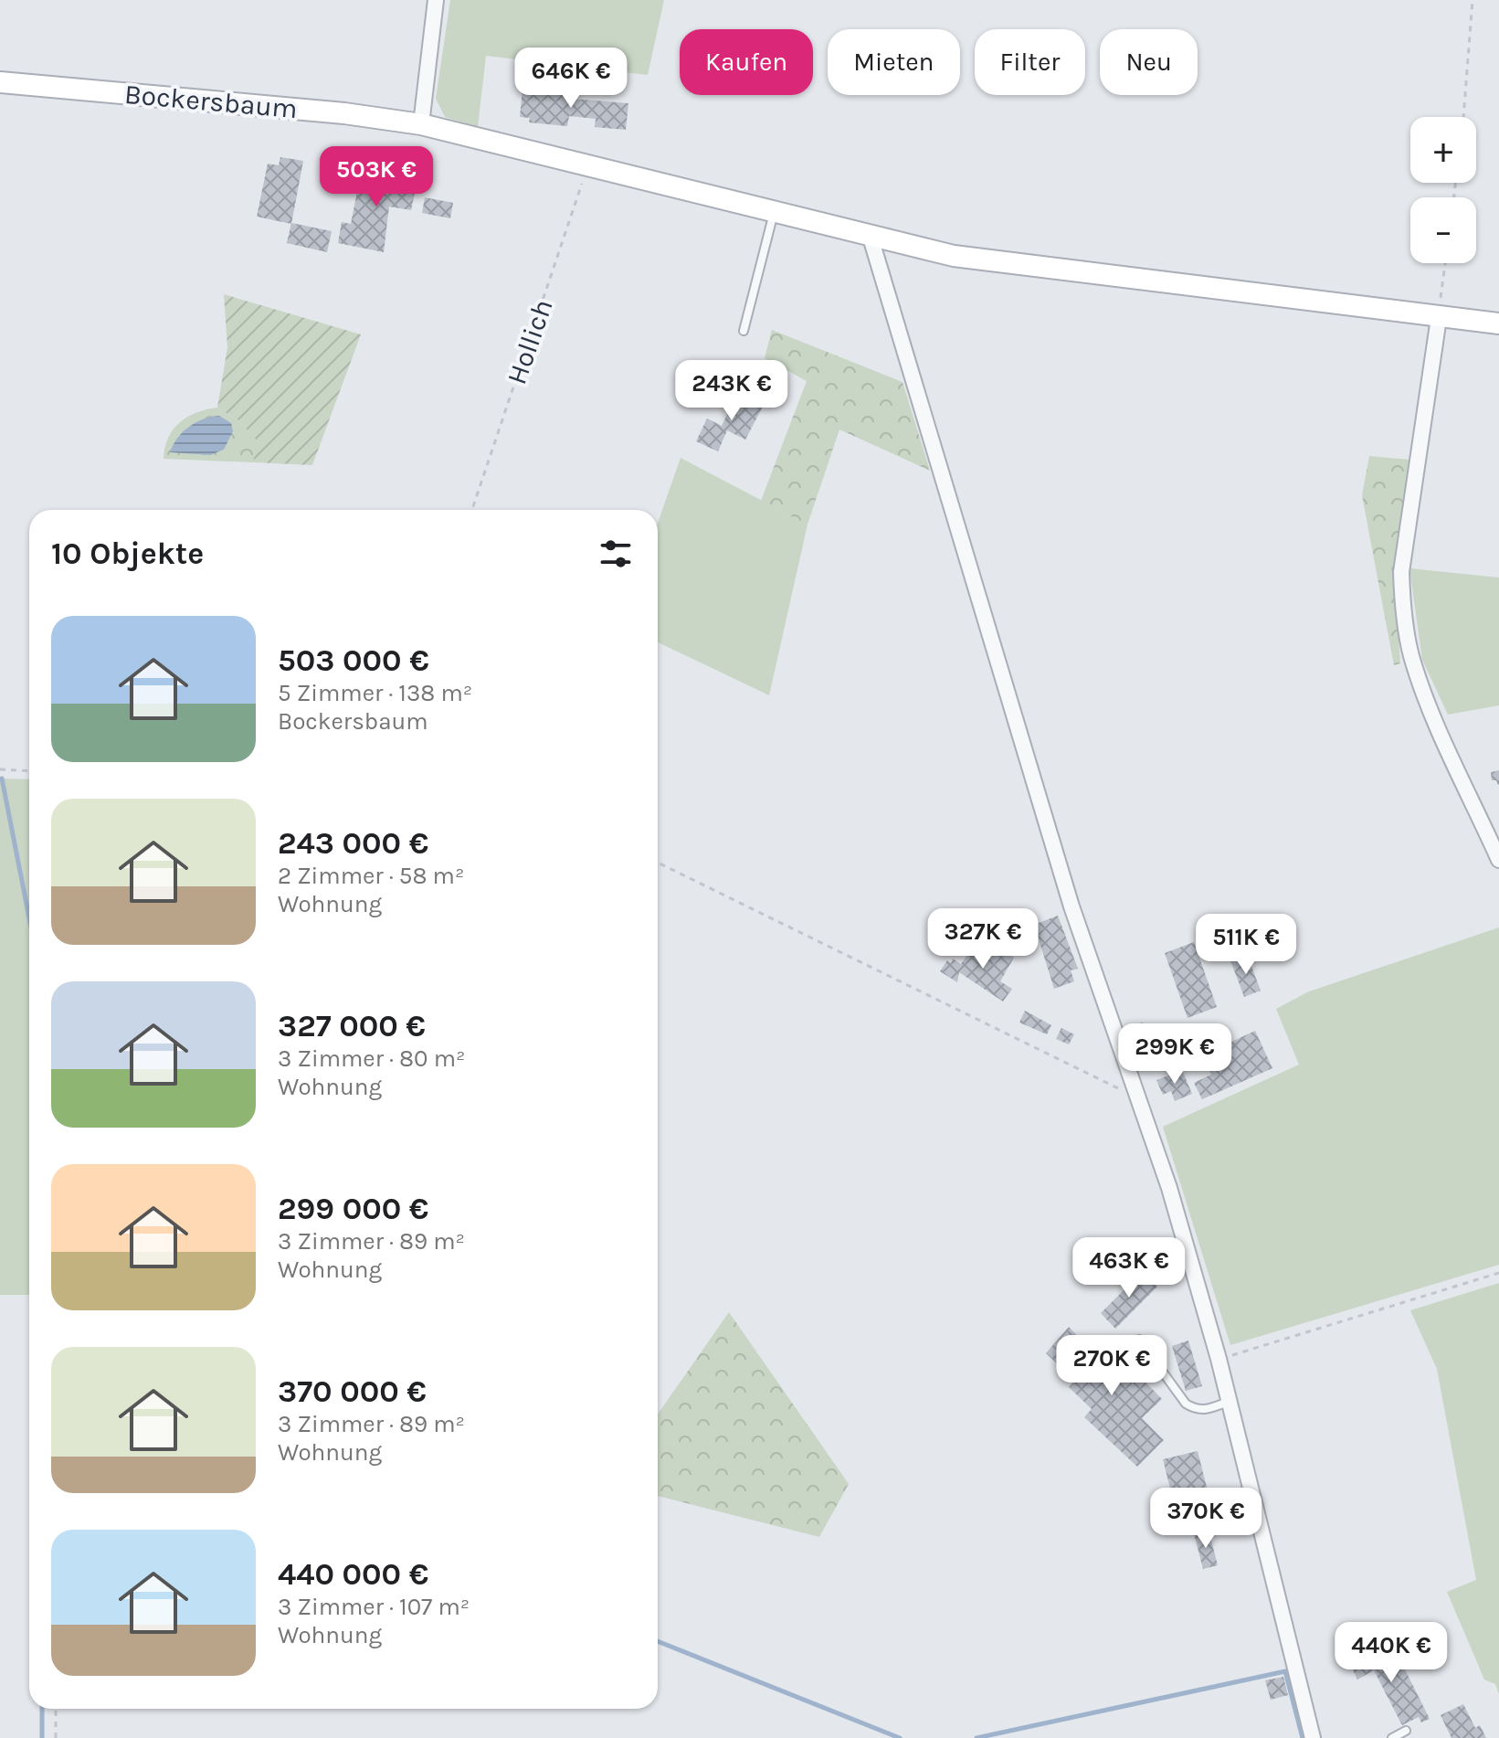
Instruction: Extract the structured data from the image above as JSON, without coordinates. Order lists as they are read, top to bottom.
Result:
{
  "streets": {
    "street": ["Bockersbaum"],
    "path": ["Hollich"]
  },
  "crossings": [
    ["Bockersbaum", "Hollich"]
  ],
  "page": {
    "chip": [
      "Kaufen",
      "Mieten",
      "Filter",
      "Neu"
    ],
    "price": [
      "646K €",
      "503K €",
      "243K €",
      "327K €",
      "511K €",
      "299K €",
      "463K €",
      "270K €",
      "370K €",
      "440K €"
    ],
    "map_buttons": ["+", "−"],
    "heading": "10 Objekte",
    "list": [
      {
        "name": "503 000 €",
        "note": "5 Zimmer · 138 m² · Bockersbaum"
      },
      {
        "name": "243 000 €",
        "note": "2 Zimmer · 58 m² · Wohnung"
      },
      {
        "name": "327 000 €",
        "note": "3 Zimmer · 80 m² · Wohnung"
      },
      {
        "name": "299 000 €",
        "note": "3 Zimmer · 89 m² · Wohnung"
      },
      {
        "name": "370 000 €",
        "note": "3 Zimmer · 89 m² · Wohnung"
      },
      {
        "name": "440 000 €",
        "note": "3 Zimmer · 107 m² · Wohnung"
      }
    ]
  }
}
